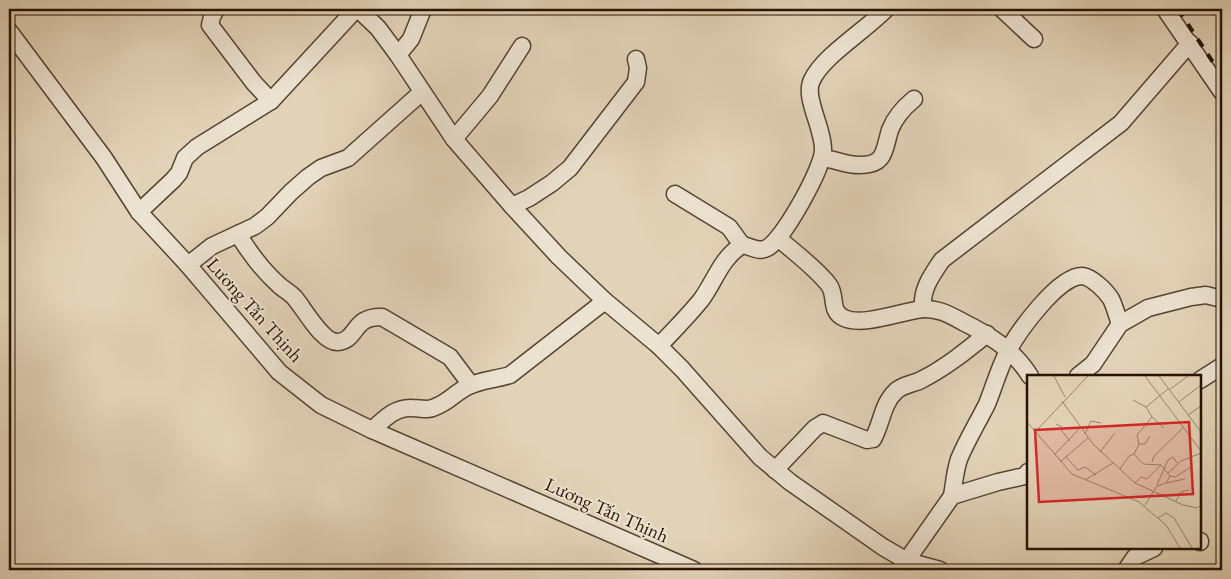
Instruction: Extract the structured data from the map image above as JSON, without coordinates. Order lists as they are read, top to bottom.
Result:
{
  "streets": {
    "street": ["Lương Tấn Thịnh"]
  }
}
